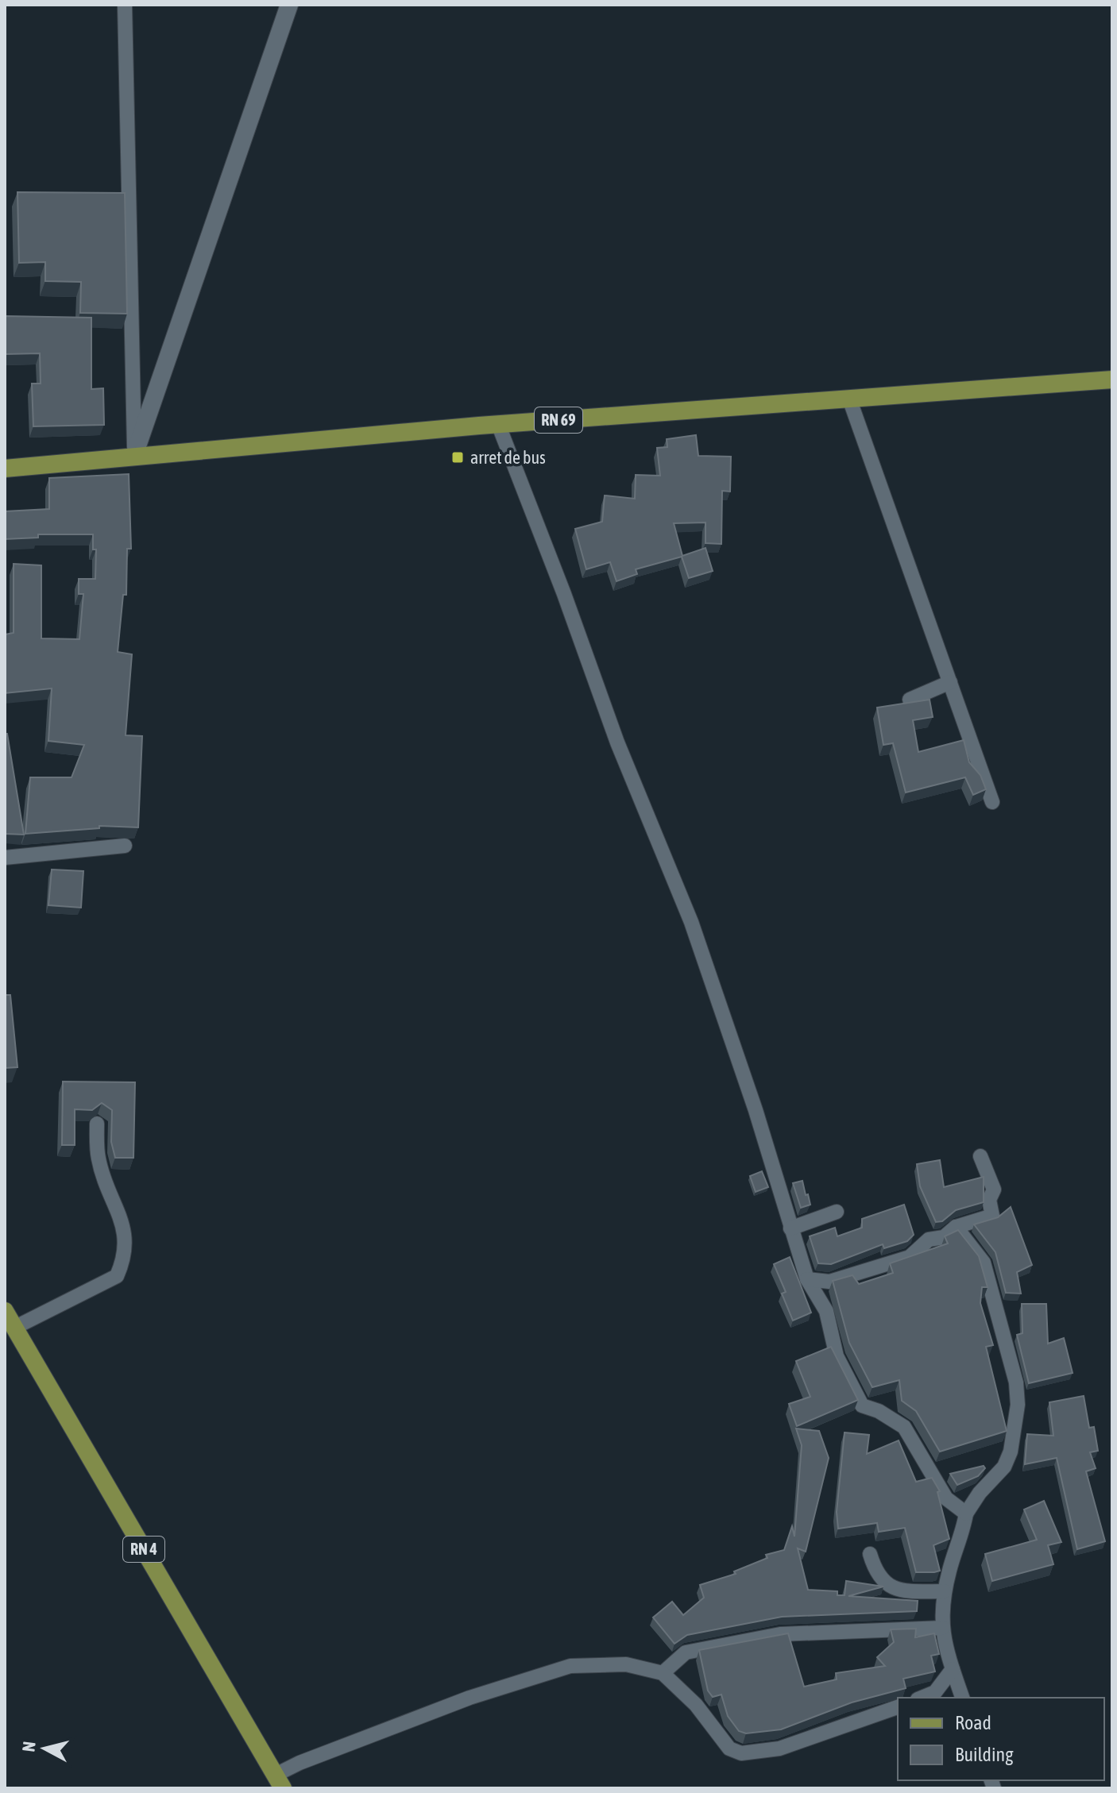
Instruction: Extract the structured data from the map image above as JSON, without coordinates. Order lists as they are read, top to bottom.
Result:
{
  "streets": {
    "main road": ["RN 69", "RN 4"]
  },
  "places": {
    "transit": ["arret de bus"]
  },
  "legend": ["Road", "Building"],
  "north": "left"
}
